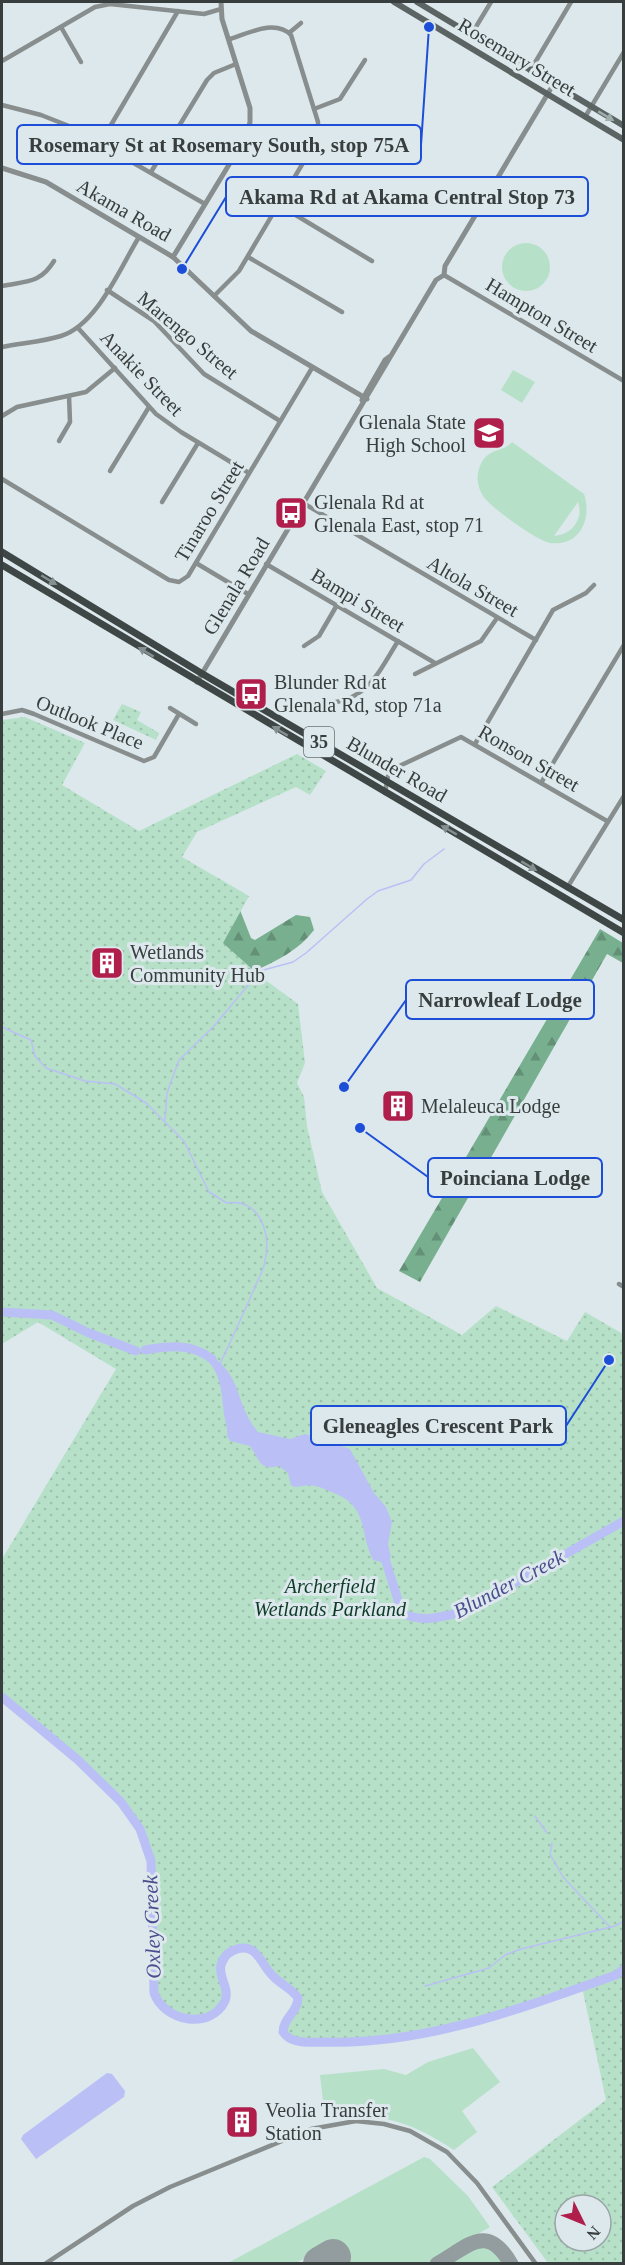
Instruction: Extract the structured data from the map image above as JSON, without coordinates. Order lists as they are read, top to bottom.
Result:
{
  "streets": {
    "main road": ["Rosemary Street", "35", "Blunder Road"],
    "street": [
      "Akama Road",
      "Hampton Street",
      "Marengo Street",
      "Anakie Street",
      "Tinaroo Street",
      "Glenala Road",
      "Altola Street",
      "Bampi Street",
      "Outlook Place",
      "Ronson Street"
    ]
  },
  "crossings": [
    ["Rosemary Street", "Glenala Road"],
    ["Akama Road", "Tinaroo Street"],
    ["Akama Road", "Glenala Road"],
    ["Hampton Street", "Glenala Road"],
    ["Marengo Street", "Tinaroo Street"],
    ["Anakie Street", "Tinaroo Street"],
    ["Glenala Road", "Altola Street"],
    ["Glenala Road", "Bampi Street"],
    ["Glenala Road", "Blunder Road"],
    ["Ronson Street", "Blunder Road"]
  ],
  "water": ["Blunder Creek", "Oxley Creek"],
  "parks": ["Archerfield Wetlands Parkland"],
  "places": {
    "other": [
      "Rosemary St at Rosemary South, stop 75A",
      "Akama Rd at Akama Central Stop 73",
      "Narrowleaf Lodge",
      "Poinciana Lodge",
      "Gleneagles Crescent Park"
    ],
    "school or university": ["Glenala State High School"],
    "bus stop": ["Glenala Rd at Glenala East, stop 71", "Blunder Rd at Glenala Rd, stop 71a"],
    "building": ["Wetlands Community Hub", "Melaleuca Lodge", "Veolia Transfer Station"]
  },
  "north": "bottom right"
}
